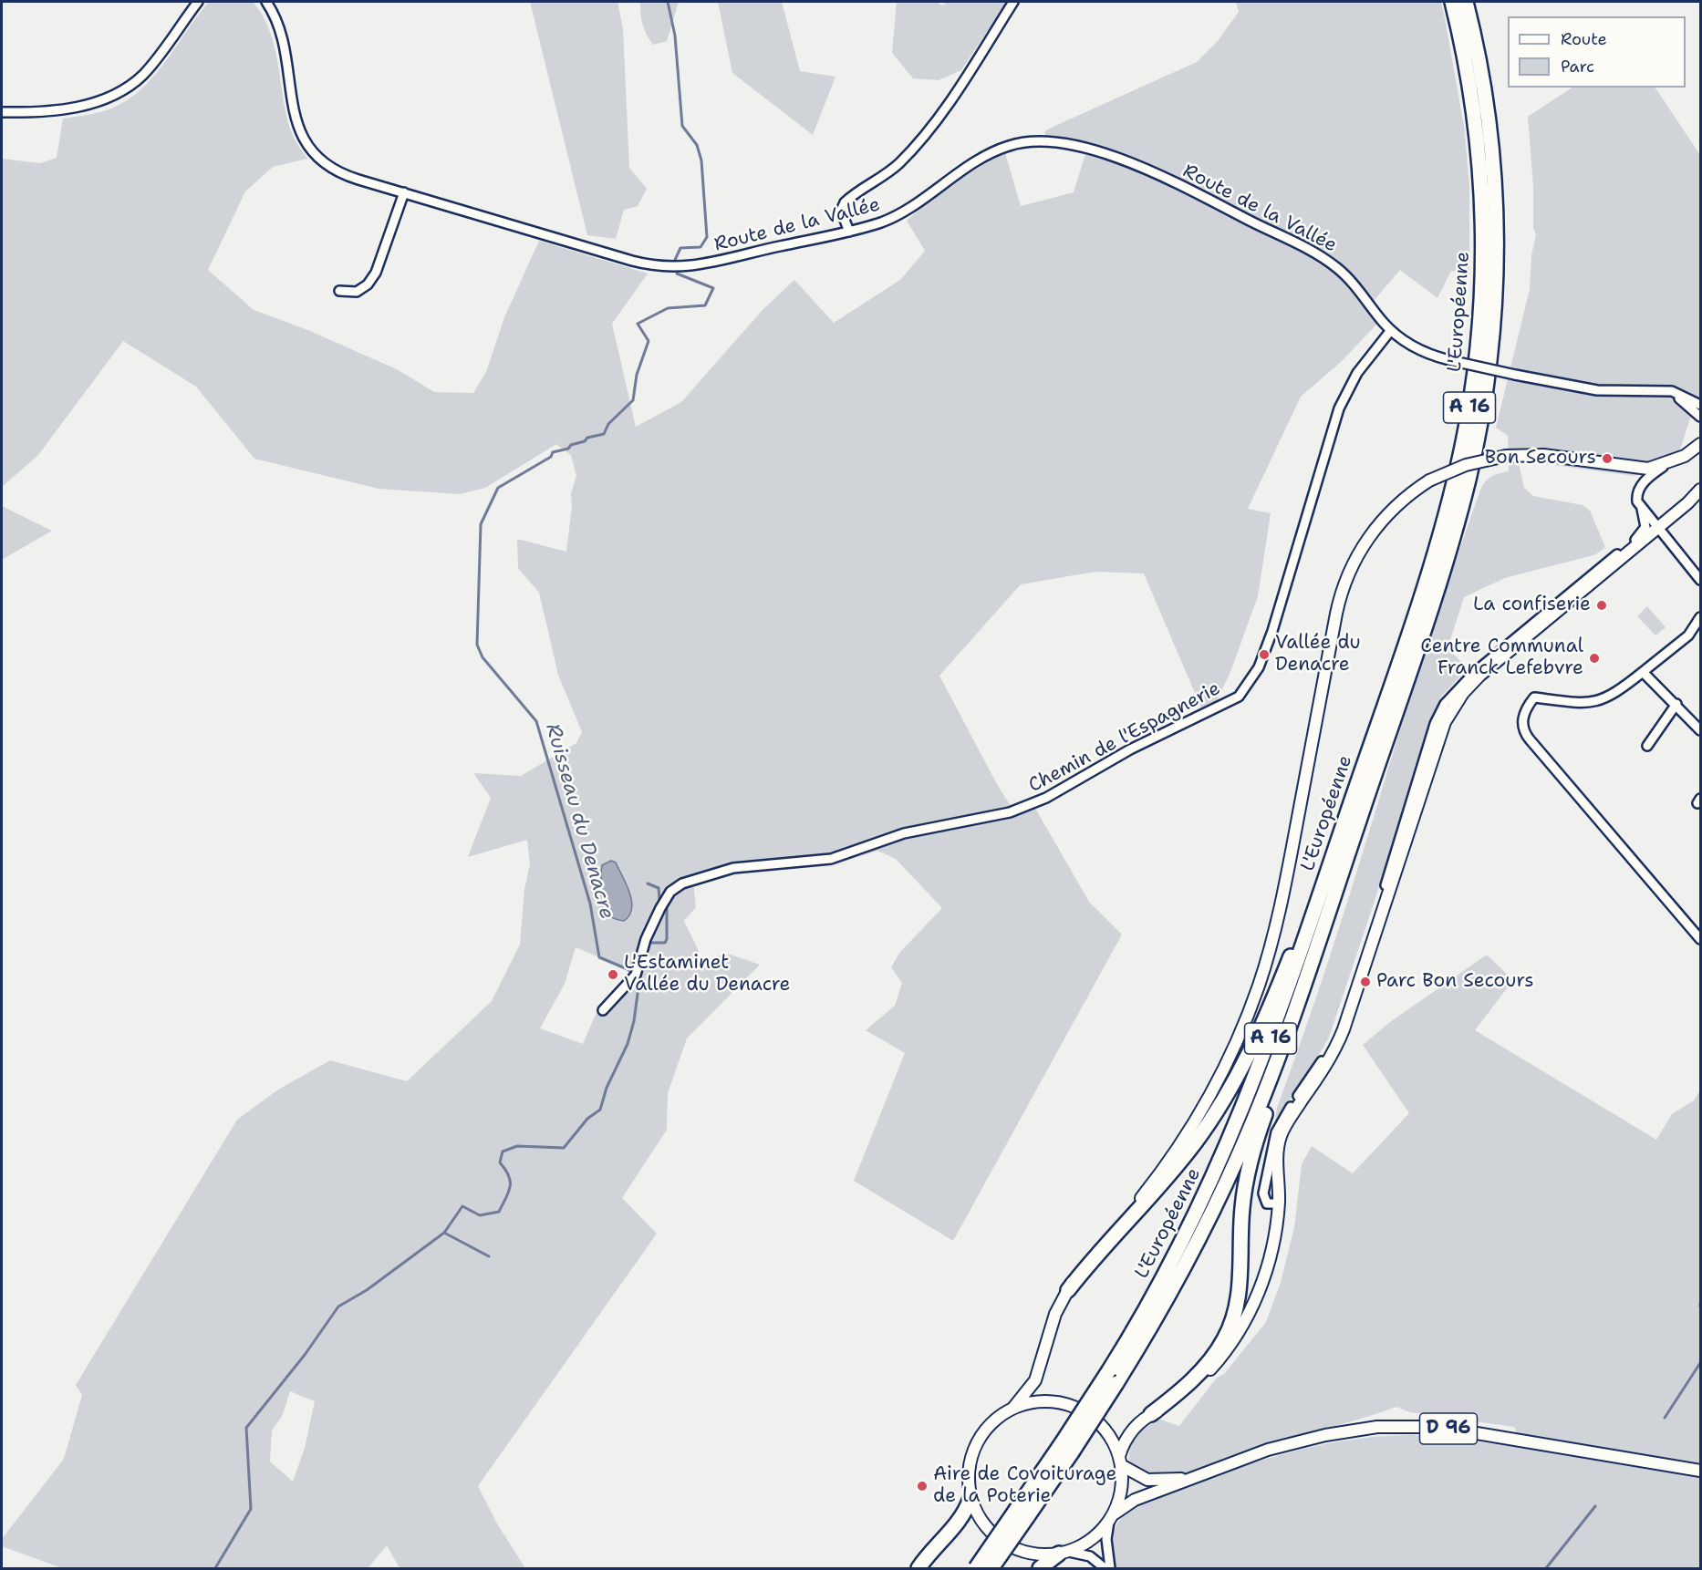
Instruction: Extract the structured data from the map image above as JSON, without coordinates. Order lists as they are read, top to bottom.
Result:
{
  "streets": {
    "highway": ["L'Européenne", "A 16"],
    "main road": ["D 96"],
    "street": ["Route de la Vallée", "Chemin de l'Espagnerie"]
  },
  "crossings": [
    ["Route de la Vallée", "Chemin de l'Espagnerie"]
  ],
  "water": ["Ruisseau du Denacre"],
  "places": [
    "Bon Secours",
    "La confiserie",
    "Vallée du Denacre",
    "Centre Communal Franck Lefebvre",
    "L'Estaminet Vallée du Denacre",
    "Parc Bon Secours",
    "Aire de Covoiturage de la Poterie"
  ],
  "legend": ["Route", "Parc"]
}
